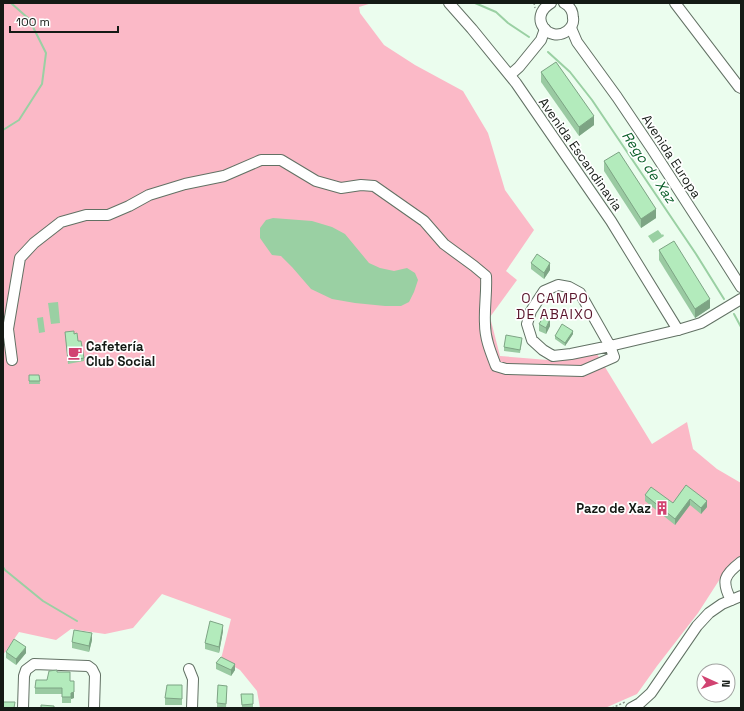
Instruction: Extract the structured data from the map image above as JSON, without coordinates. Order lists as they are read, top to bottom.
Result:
{
  "streets": {
    "street": ["Avenida Escandinavia", "Avenida Europa"]
  },
  "districts": ["O CAMPO DE ABAIXO"],
  "water": ["Rego de Xaz"],
  "places": {
    "cafe": ["Cafetería Club Social"],
    "building": ["Pazo de Xaz"]
  },
  "scale_bar": "100 m",
  "north": "right"
}
